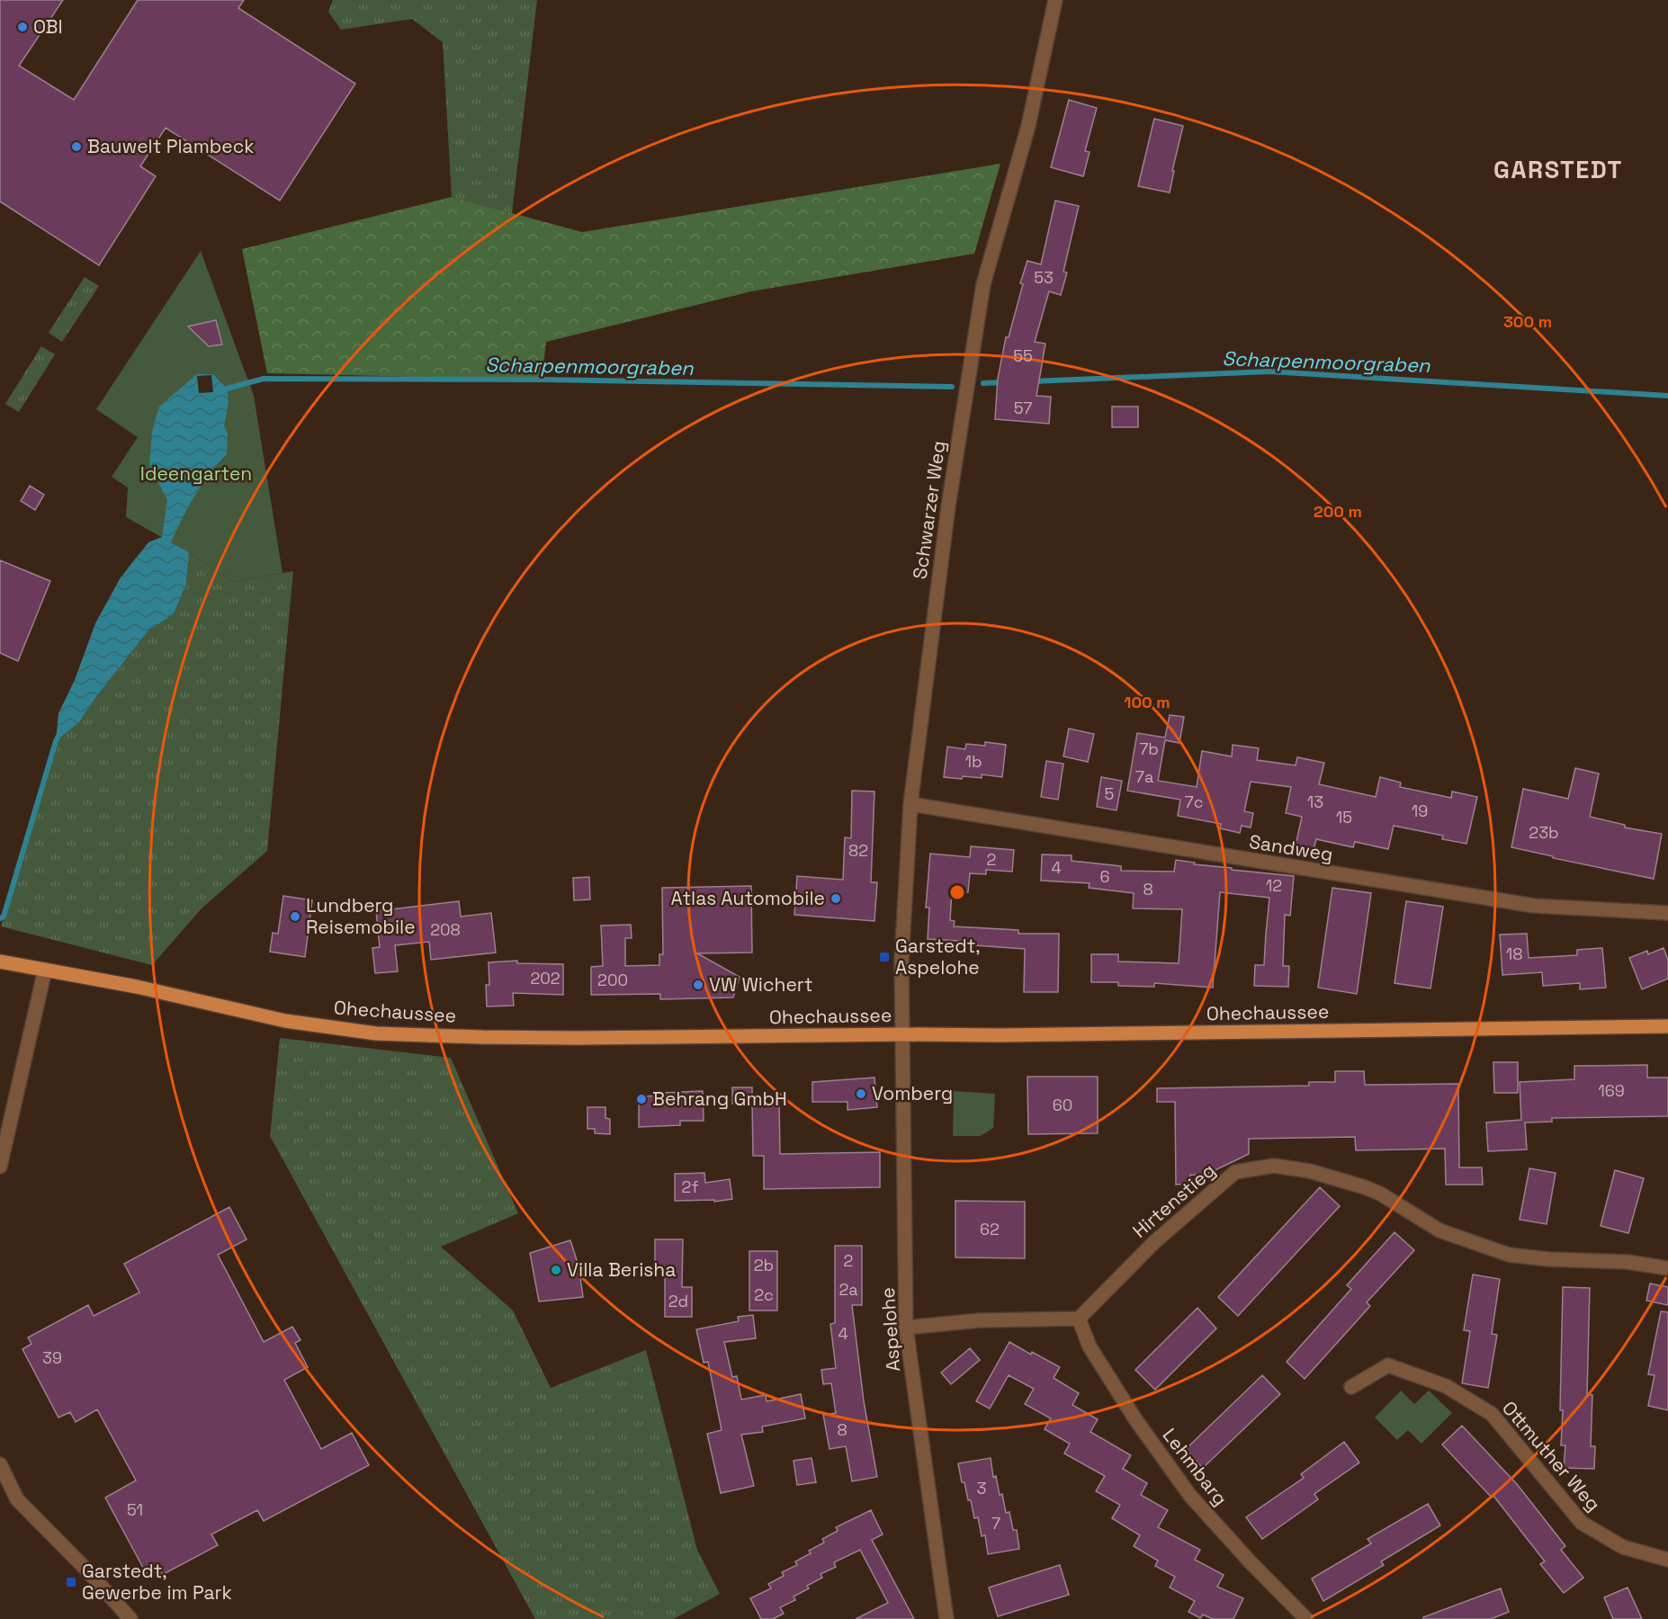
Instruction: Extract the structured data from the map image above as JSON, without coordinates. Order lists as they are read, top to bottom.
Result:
{
  "streets": {
    "main road": ["Ohechaussee"],
    "street": [
      "Schwarzer Weg",
      "Sandweg",
      "Hirtenstieg",
      "Aspelohe",
      "Ottmuther Weg",
      "Lehmbarg"
    ]
  },
  "crossings": [
    ["Schwarzer Weg", "Sandweg"],
    ["Schwarzer Weg", "Ohechaussee"],
    ["Schwarzer Weg", "Aspelohe"],
    ["Ohechaussee", "Aspelohe"],
    ["Hirtenstieg", "Lehmbarg"]
  ],
  "districts": ["GARSTEDT"],
  "water": ["Scharpenmoorgraben"],
  "parks": ["Ideengarten"],
  "places": {
    "other": [
      "OBI",
      "Bauwelt Plambeck",
      "Atlas Automobile",
      "Lundberg Reisemobile",
      "VW Wichert",
      "Vomberg",
      "Behrang GmbH",
      "Villa Berisha"
    ],
    "transit": ["Garstedt, Aspelohe", "Garstedt, Gewerbe im Park"]
  },
  "house_numbers": [
    "53",
    "55",
    "57",
    "7b",
    "1b",
    "7a",
    "5",
    "7c",
    "13",
    "19",
    "15",
    "23b",
    "82",
    "2",
    "4",
    "6",
    "12",
    "8",
    "208",
    "18",
    "202",
    "200",
    "169",
    "60",
    "2f",
    "62",
    "2",
    "2b",
    "2a",
    "2c",
    "2d",
    "4",
    "39",
    "8",
    "3",
    "51",
    "7"
  ],
  "rings": ["300 m", "200 m", "100 m"]
}
